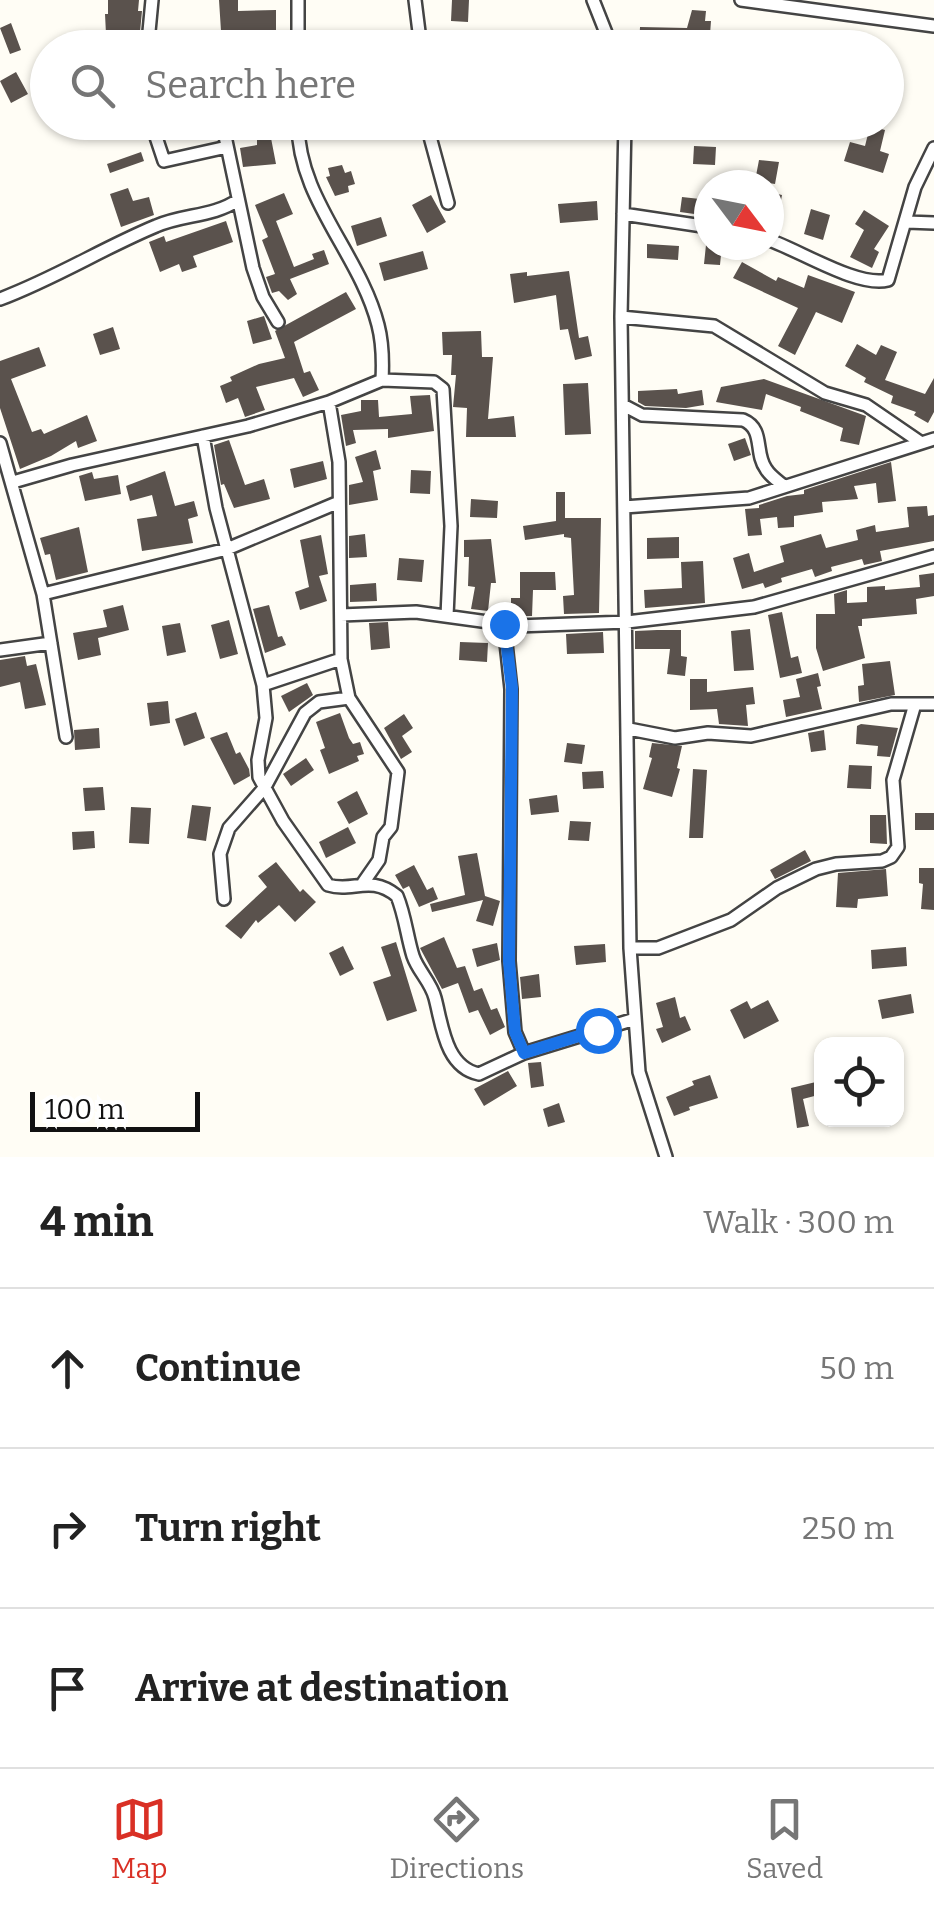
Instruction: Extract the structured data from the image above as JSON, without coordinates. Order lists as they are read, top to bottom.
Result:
{
  "scale_bar": "100 m",
  "north": "bottom right",
  "page": {
    "search": "Search here",
    "scale": "100 m",
    "heading": ["4 min", "Walk · 300 m"],
    "list": [
      ["Continue", "50 m"],
      ["Turn right", "250 m"],
      "Arrive at destination"
    ],
    "nav": ["Map", "Directions", "Saved"]
  }
}
